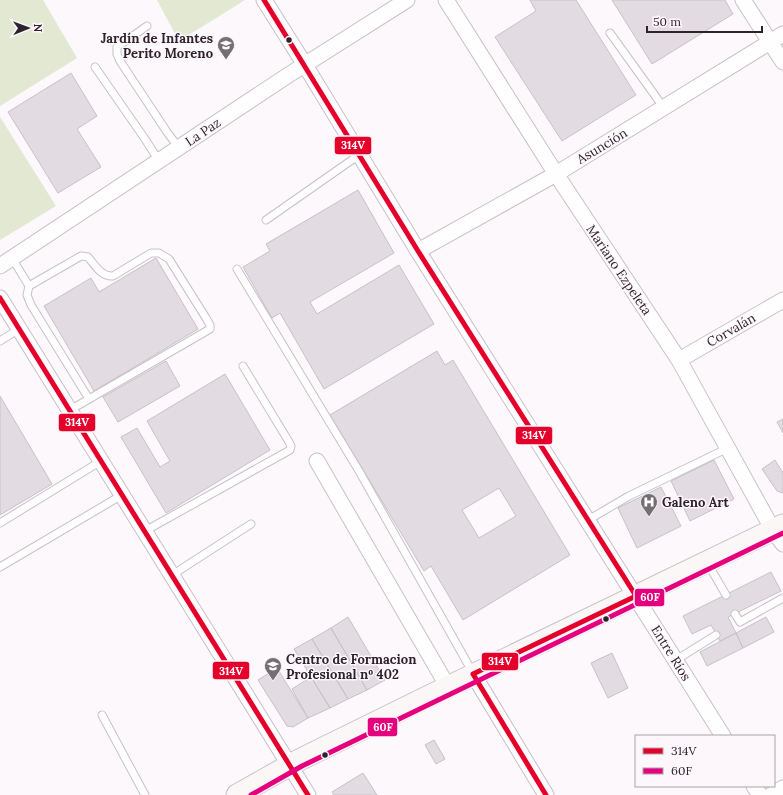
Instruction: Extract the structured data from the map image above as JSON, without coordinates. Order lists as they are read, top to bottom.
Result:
{
  "streets": {
    "street": [
      "La Paz",
      "Asunción",
      "Mariano Ezpeleta",
      "Corvalán",
      "Entre Ríos"
    ]
  },
  "crossings": [
    ["La Paz", "Entre Ríos"],
    ["Asunción", "Mariano Ezpeleta"],
    ["Asunción", "Entre Ríos"],
    ["Mariano Ezpeleta", "Corvalán"]
  ],
  "places": {
    "school or university": ["Jardín de Infantes Perito Moreno", "Centro de Formacion Profesional nº 402"],
    "hospital": ["Galeno Art"]
  },
  "lines": ["transit line 314V", "transit line 60F"],
  "legend": ["314V", "60F"],
  "scale_bar": "50 m",
  "north": "right"
}
